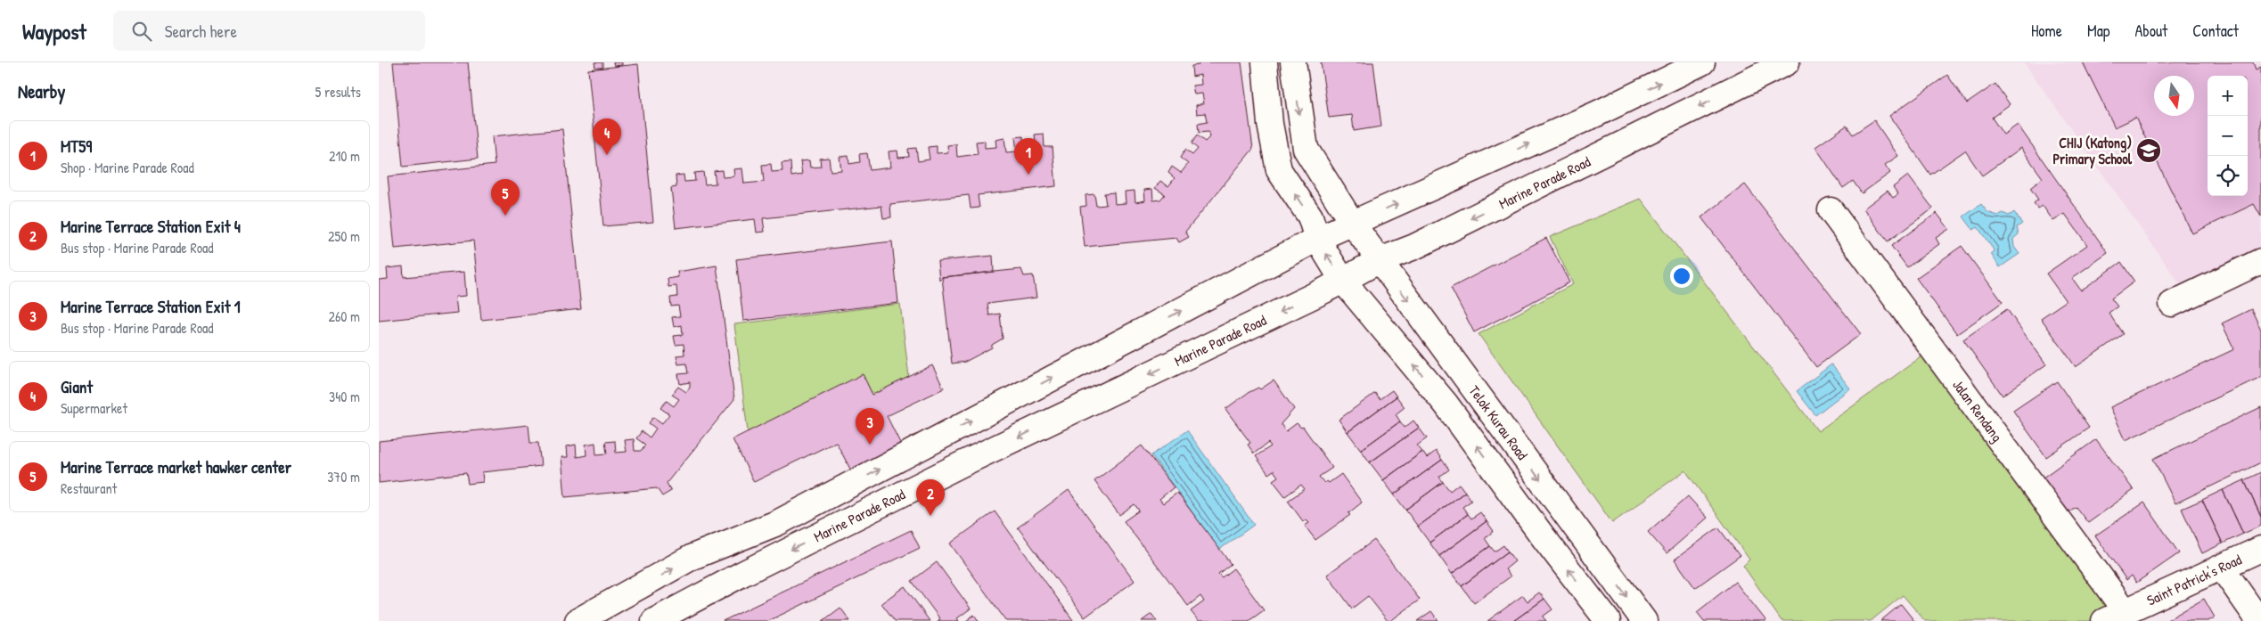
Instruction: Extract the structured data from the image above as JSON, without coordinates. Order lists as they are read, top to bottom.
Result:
{
  "streets": {
    "main road": [
      "Marine Parade Road",
      "Jalan Rendang",
      "Telok Kurau Road",
      "Saint Patrick's Road"
    ]
  },
  "crossings": [
    ["Marine Parade Road", "Telok Kurau Road"],
    ["Jalan Rendang", "Saint Patrick's Road"]
  ],
  "places": {
    "school or university": ["CHIJ (Katong) Primary School"]
  },
  "north": "bottom",
  "page": {
    "header": "Waypost",
    "search": "Search here",
    "nav": [
      "Home",
      "Map",
      "About",
      "Contact"
    ],
    "heading": ["Nearby", "5 results"],
    "map_buttons": ["+", "−"],
    "pins": [
      "4",
      "1",
      "5",
      "3",
      "2"
    ],
    "list": [
      {
        "mark": "1",
        "name": "MT59",
        "note": "Shop · Marine Parade Road",
        "value": "210 m"
      },
      {
        "mark": "2",
        "name": "Marine Terrace Station Exit 4",
        "note": "Bus stop · Marine Parade Road",
        "value": "250 m"
      },
      {
        "mark": "3",
        "name": "Marine Terrace Station Exit 1",
        "note": "Bus stop · Marine Parade Road",
        "value": "260 m"
      },
      {
        "mark": "4",
        "name": "Giant",
        "note": "Supermarket",
        "value": "340 m"
      },
      {
        "mark": "5",
        "name": "Marine Terrace market hawker center",
        "note": "Restaurant",
        "value": "370 m"
      }
    ]
  }
}
